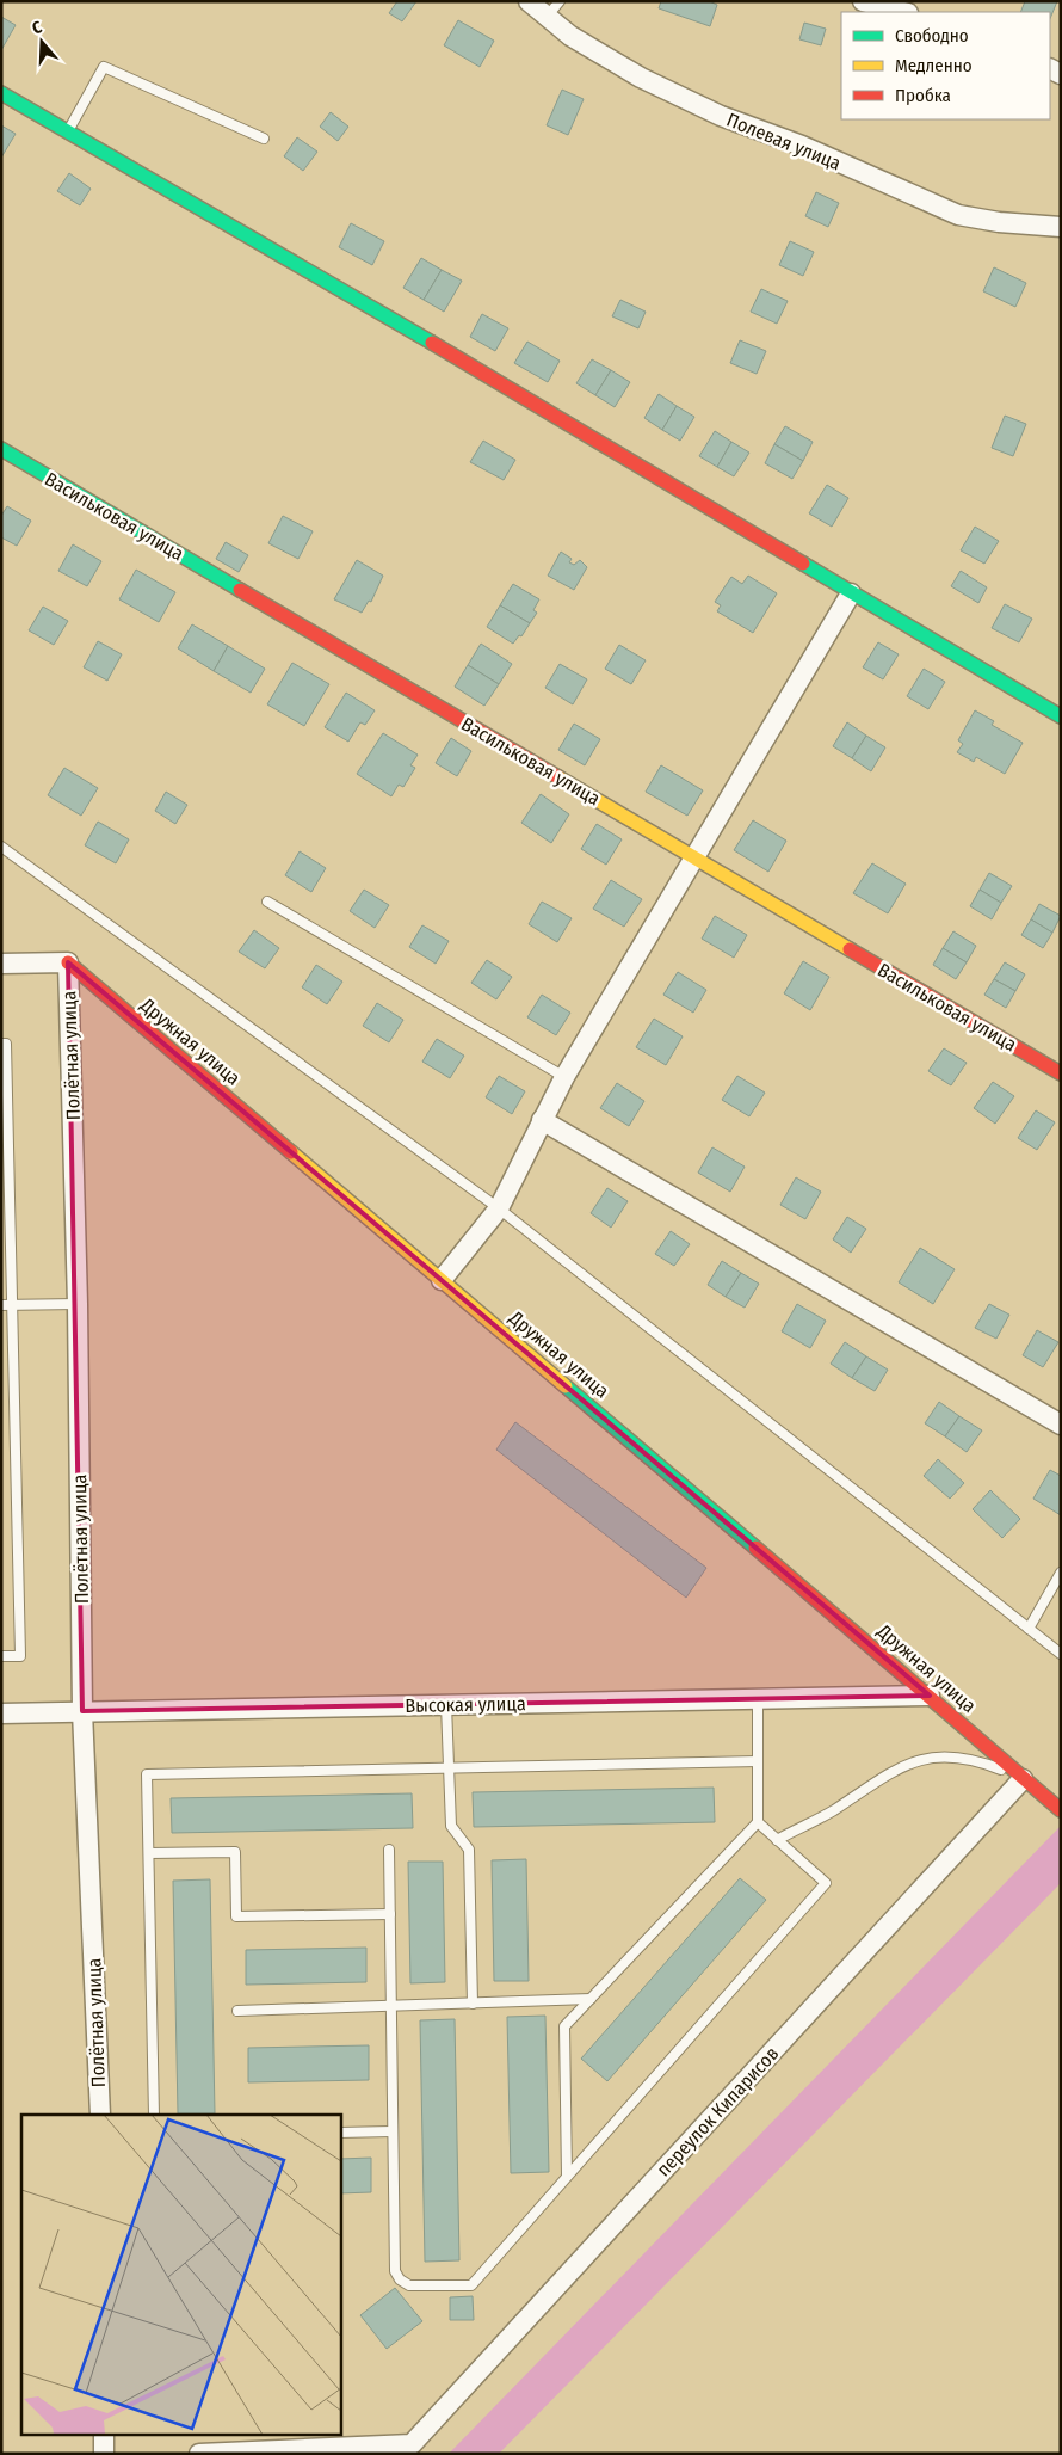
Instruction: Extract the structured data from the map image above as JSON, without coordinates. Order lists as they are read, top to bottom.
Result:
{
  "streets": {
    "street": [
      "Полевая улица",
      "Васильковая улица",
      "Дружная улица",
      "Полётная улица",
      "Высокая улица",
      "переулок Кипарисов"
    ]
  },
  "crossings": [
    ["Дружная улица", "Полётная улица"],
    ["Дружная улица", "Высокая улица"],
    ["Дружная улица", "переулок Кипарисов"],
    ["Полётная улица", "Высокая улица"]
  ],
  "legend": ["Свободно", "Медленно", "Пробка"],
  "north": "top"
}
